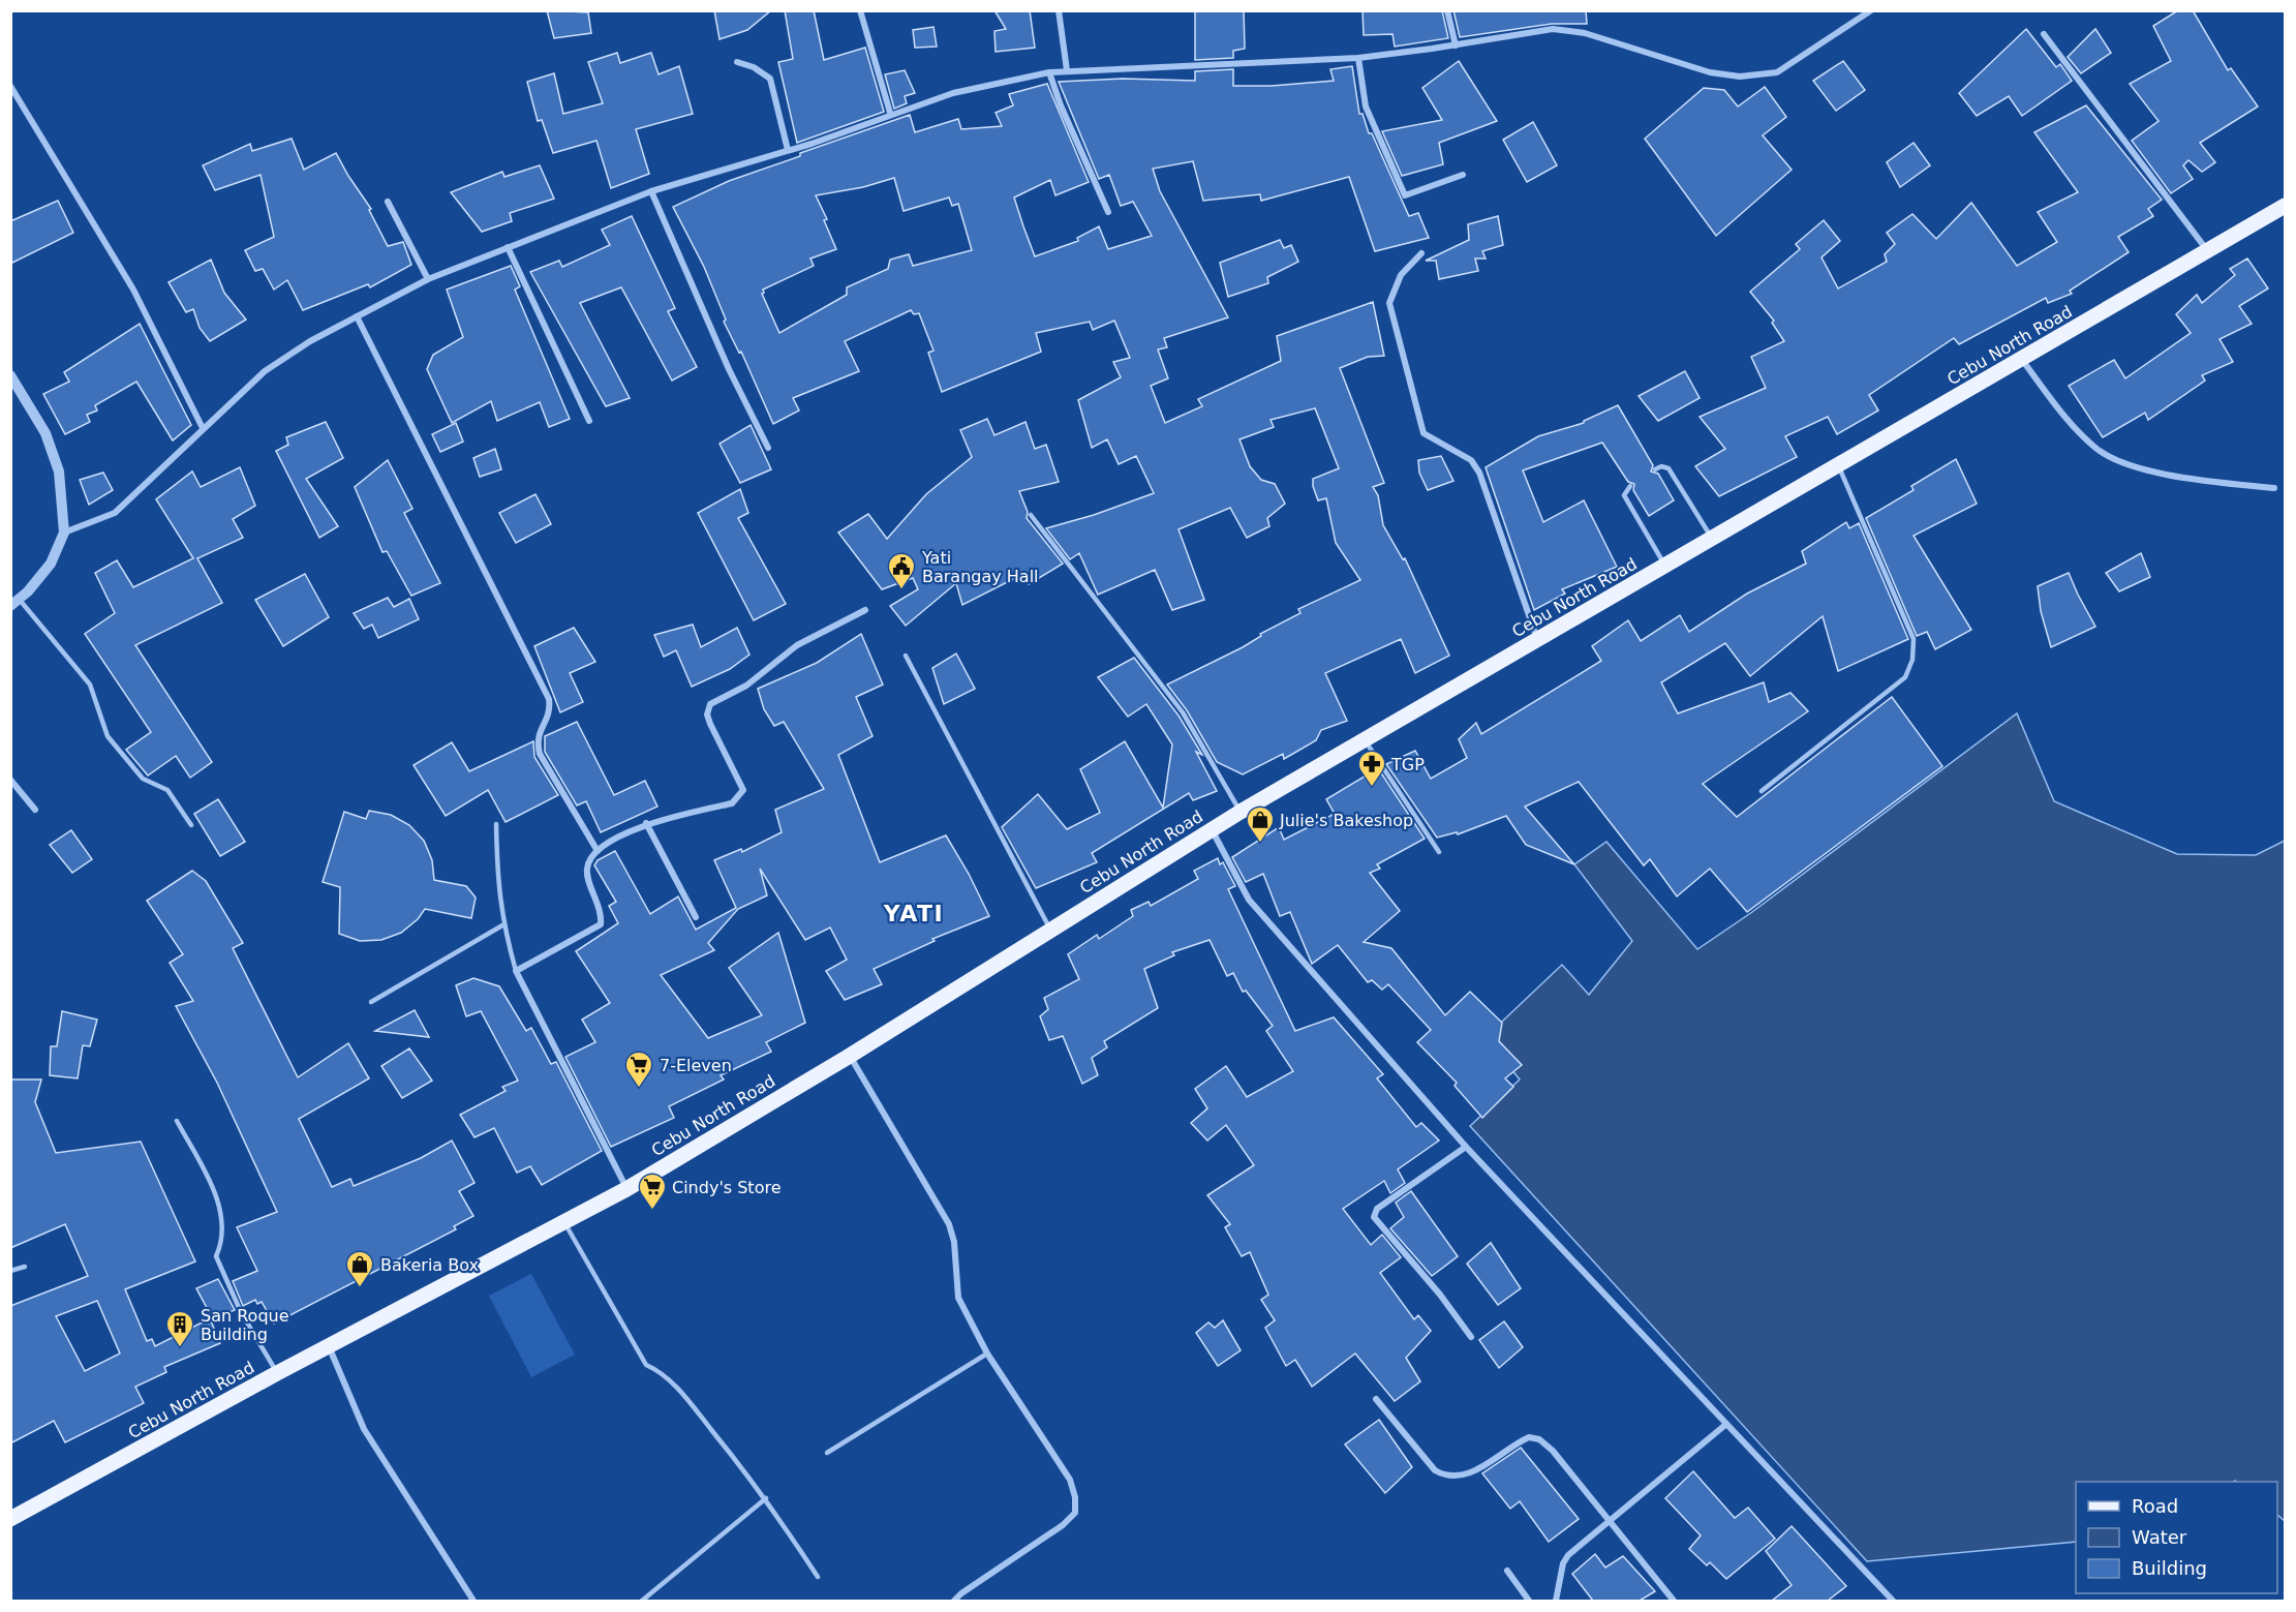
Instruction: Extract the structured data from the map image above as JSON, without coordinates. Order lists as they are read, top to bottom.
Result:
{
  "streets": {
    "main road": ["Cebu North Road"]
  },
  "districts": ["YATI"],
  "places": {
    "public building": ["Yati Barangay Hall"],
    "pharmacy": ["TGP"],
    "shop": ["Julie's Bakeshop", "Bakeria Box"],
    "supermarket": ["7-Eleven", "Cindy's Store"],
    "building": ["San Roque Building"]
  },
  "legend": ["Road", "Water", "Building"]
}
